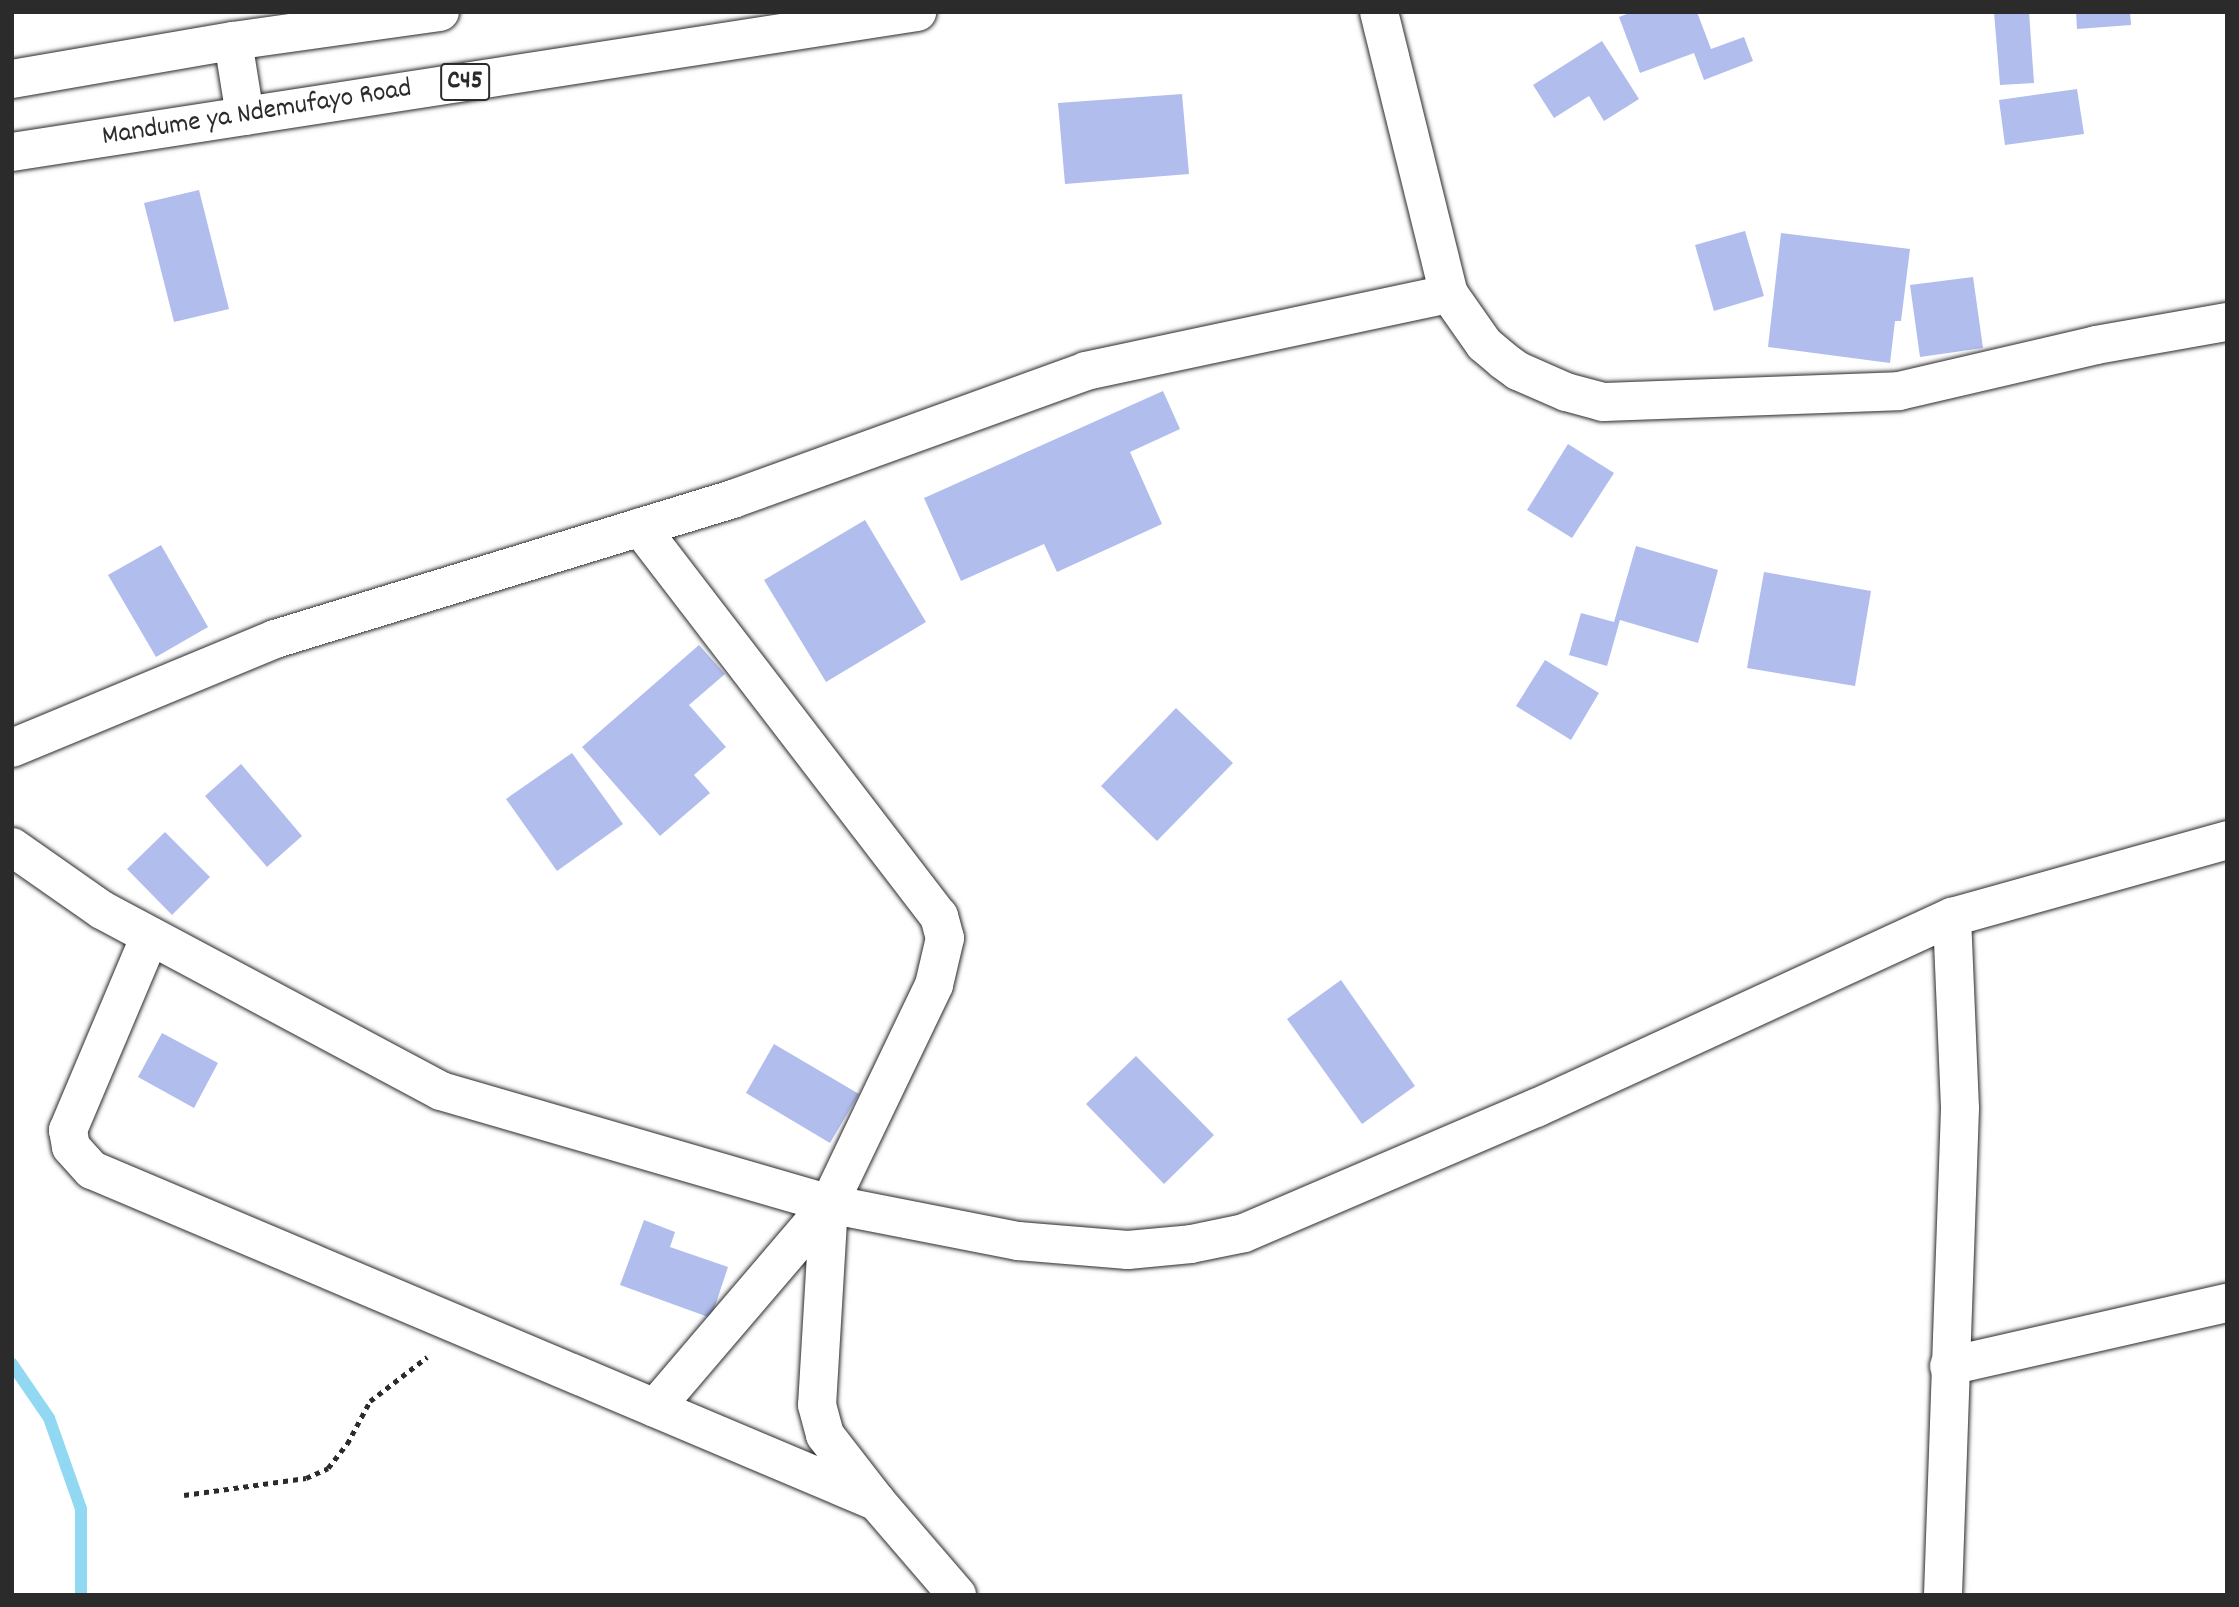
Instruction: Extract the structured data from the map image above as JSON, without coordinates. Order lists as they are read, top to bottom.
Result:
{
  "streets": {
    "street": ["C45", "Mandume ya Ndemufayo Road"]
  }
}
